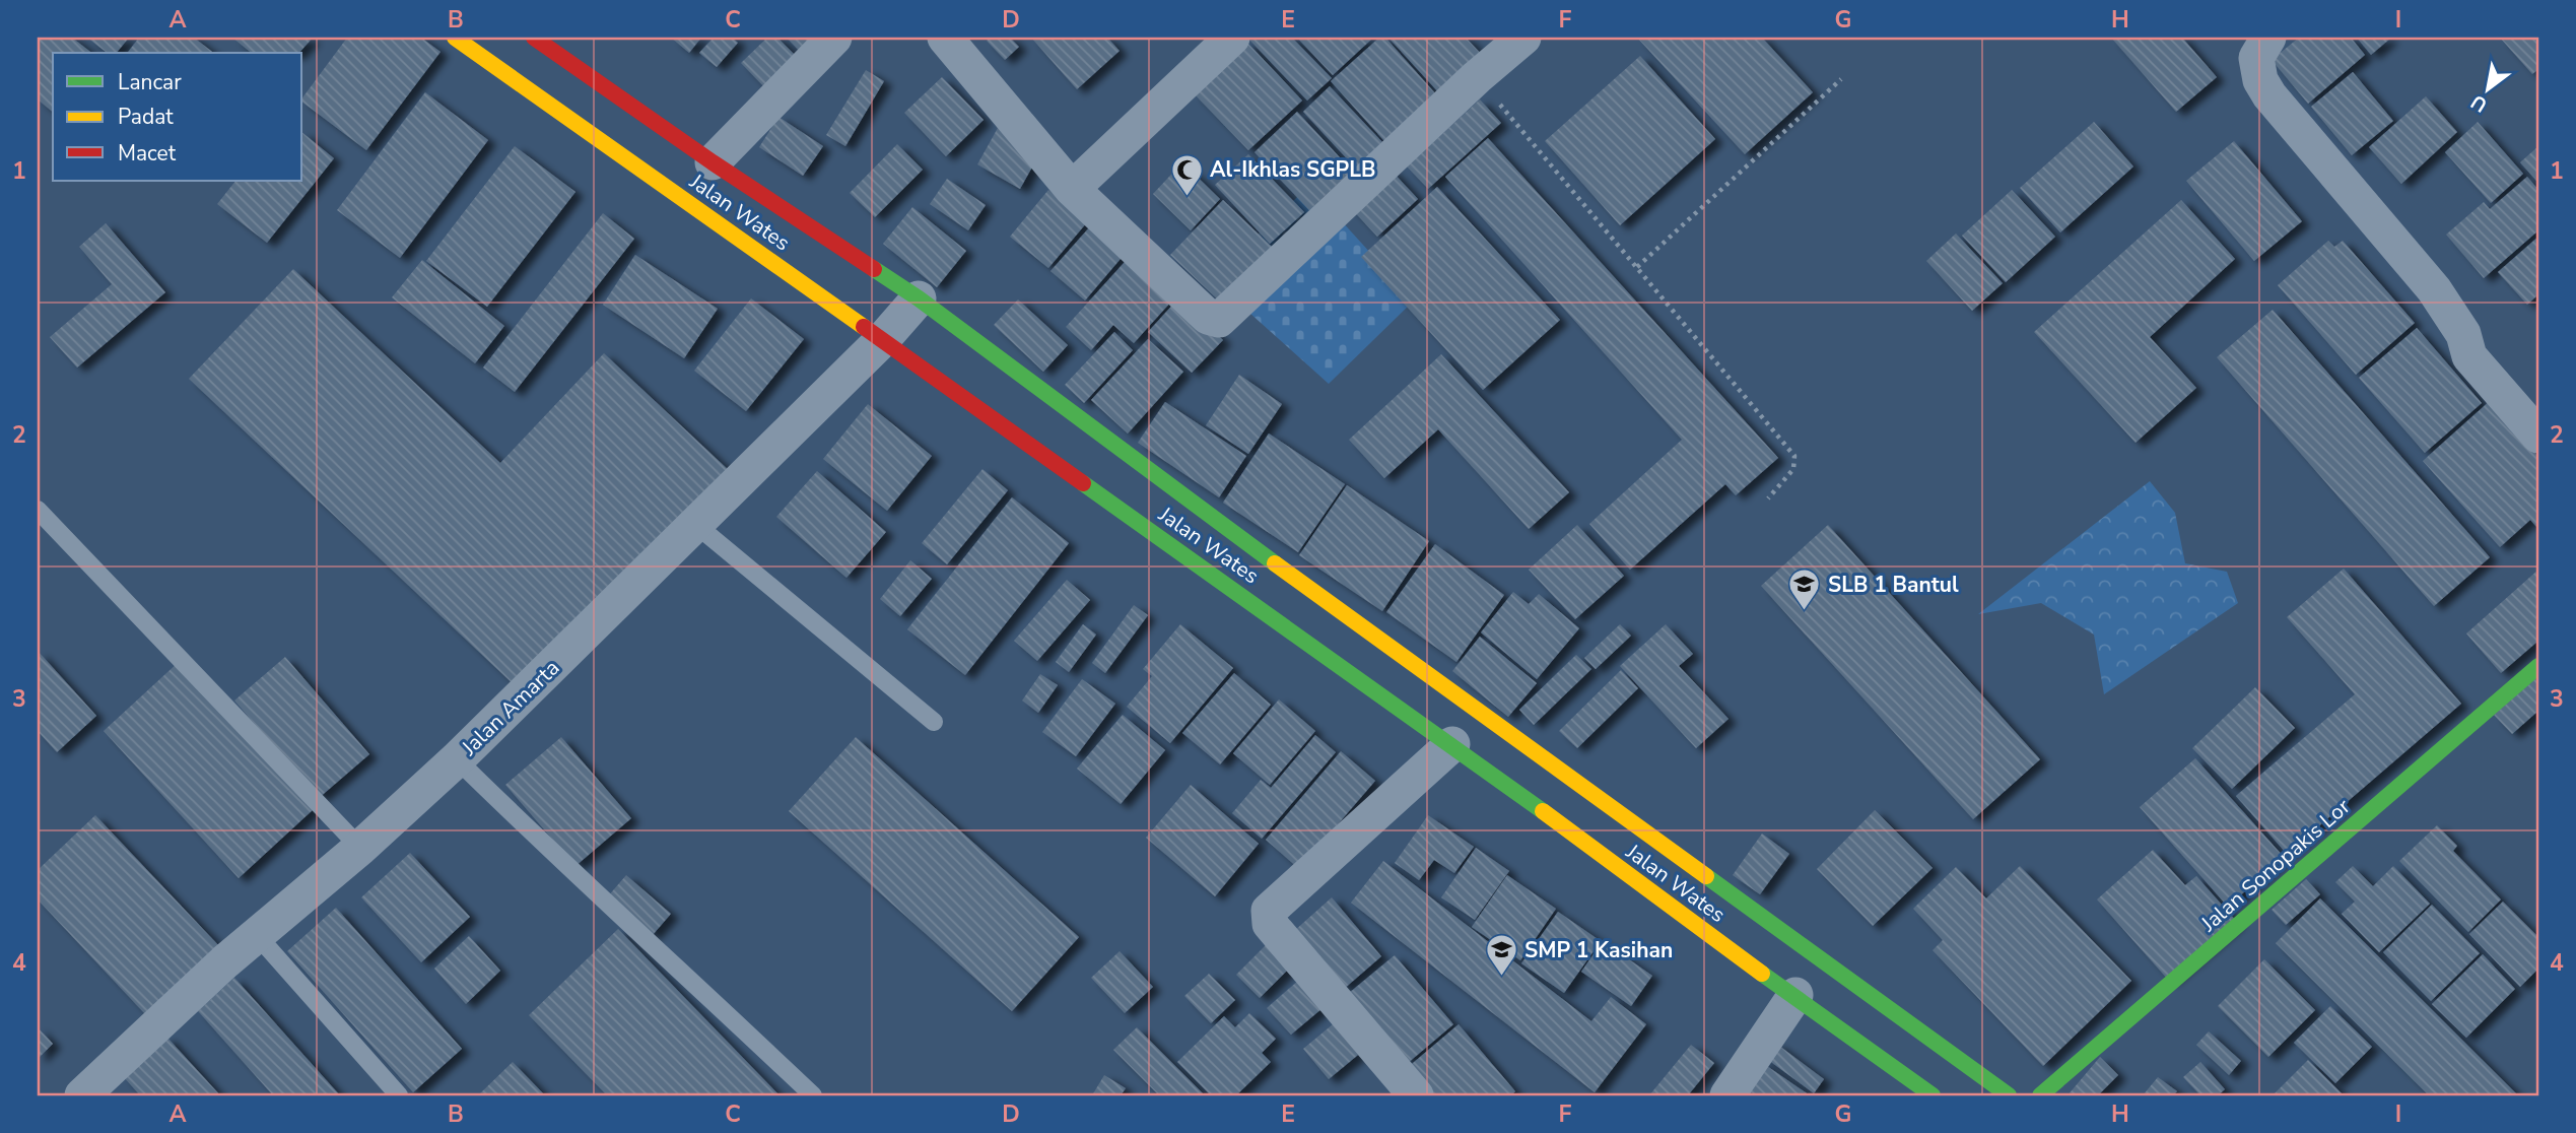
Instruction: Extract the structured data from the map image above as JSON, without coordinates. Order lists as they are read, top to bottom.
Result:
{
  "streets": {
    "main road": ["Jalan Wates", "Jalan Sonopakis Lor"],
    "street": ["Jalan Amarta"]
  },
  "crossings": [
    ["Jalan Wates", "Jalan Amarta"]
  ],
  "places": {
    "mosque": ["Al-Ikhlas SGPLB"],
    "school or university": ["SLB 1 Bantul", "SMP 1 Kasihan"]
  },
  "legend": ["Lancar", "Padat", "Macet"],
  "north": "bottom left",
  "grid": {
    "columns": [
      "A",
      "B",
      "C",
      "D",
      "E",
      "F",
      "G",
      "H",
      "I"
    ],
    "rows": [
      "1",
      "2",
      "3",
      "4"
    ]
  }
}
